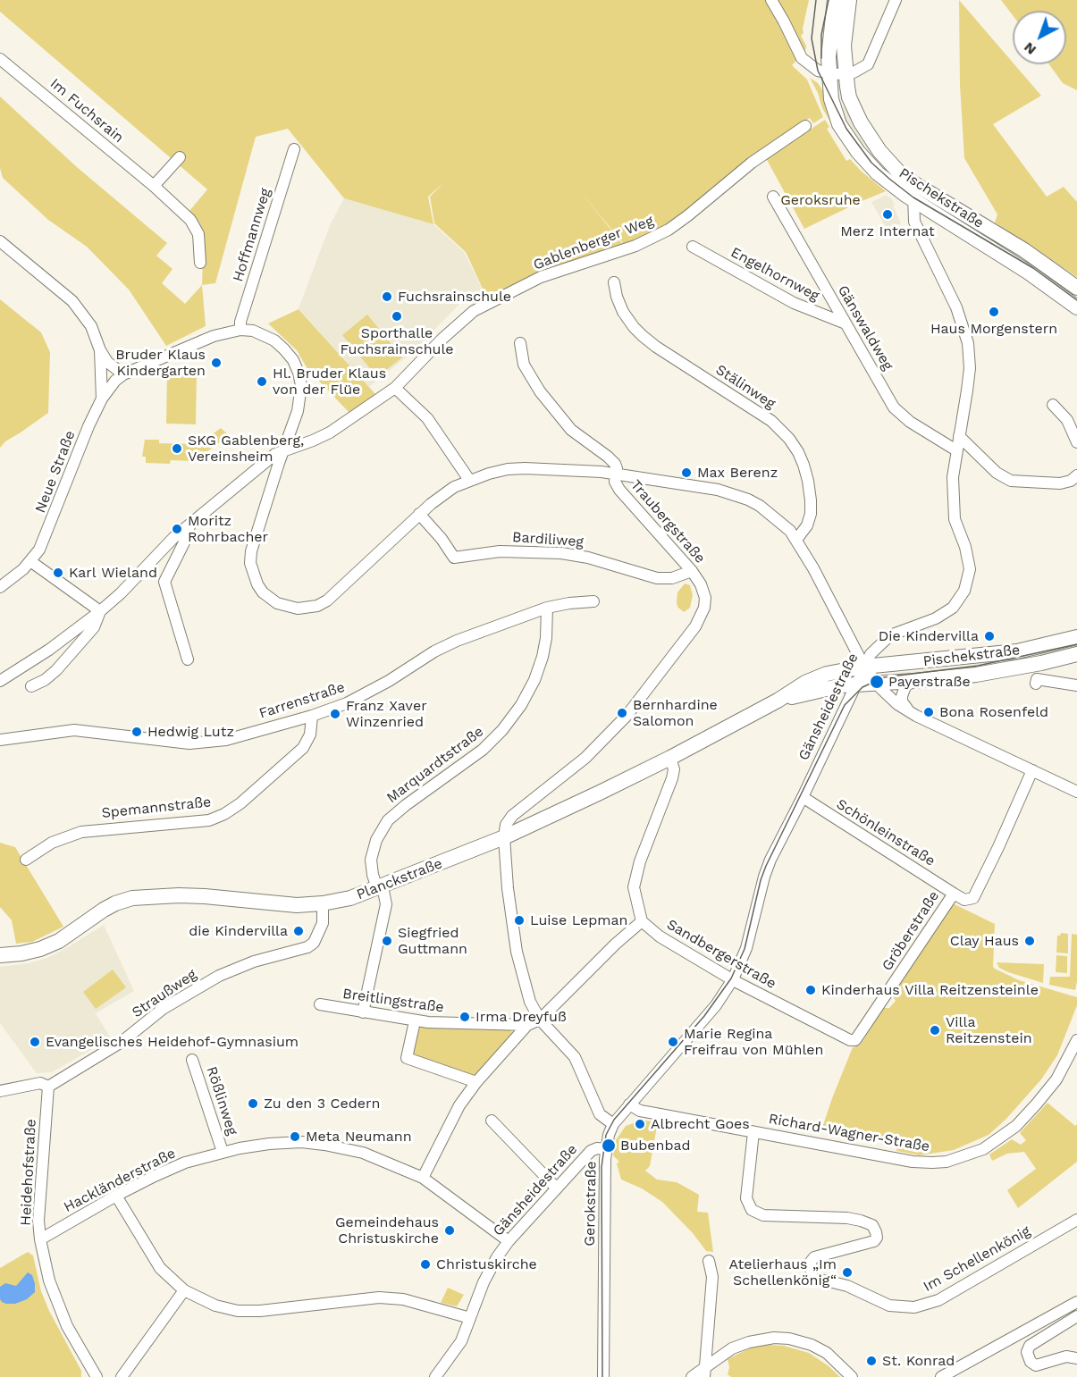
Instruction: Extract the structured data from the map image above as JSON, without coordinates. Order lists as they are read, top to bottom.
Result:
{
  "streets": {
    "main road": ["Pischekstraße", "Planckstraße"],
    "street": [
      "Im Fuchsrain",
      "Hoffmannweg",
      "Gablenberger Weg",
      "Engelhornweg",
      "Gänswaldweg",
      "Stälinweg",
      "Neue Straße",
      "Traubergstraße",
      "Bardiliweg",
      "Farrenstraße",
      "Gänsheidestraße",
      "Marquardtstraße",
      "Spemannstraße",
      "Schönleinstraße",
      "Gröberstraße",
      "Sandbergerstraße",
      "Straußweg",
      "Breitlingstraße",
      "Rößlinweg",
      "Richard-Wagner-Straße",
      "Heidehofstraße",
      "Hackländerstraße",
      "Gerokstraße",
      "Im Schellenkönig"
    ]
  },
  "crossings": [
    ["Pischekstraße", "Gänsheidestraße"],
    ["Pischekstraße", "Planckstraße"],
    ["Engelhornweg", "Gänswaldweg"],
    ["Gänswaldweg", "Gänsheidestraße"],
    ["Traubergstraße", "Bardiliweg"],
    ["Traubergstraße", "Planckstraße"],
    ["Farrenstraße", "Marquardtstraße"],
    ["Farrenstraße", "Spemannstraße"],
    ["Gänsheidestraße", "Schönleinstraße"],
    ["Gänsheidestraße", "Planckstraße"],
    ["Gänsheidestraße", "Sandbergerstraße"],
    ["Gänsheidestraße", "Richard-Wagner-Straße"],
    ["Gänsheidestraße", "Hackländerstraße"],
    ["Gänsheidestraße", "Gerokstraße"],
    ["Marquardtstraße", "Planckstraße"],
    ["Marquardtstraße", "Breitlingstraße"],
    ["Schönleinstraße", "Gröberstraße"],
    ["Planckstraße", "Straußweg"],
    ["Gröberstraße", "Sandbergerstraße"],
    ["Straußweg", "Heidehofstraße"],
    ["Rößlinweg", "Hackländerstraße"],
    ["Richard-Wagner-Straße", "Im Schellenkönig"],
    ["Heidehofstraße", "Hackländerstraße"]
  ],
  "parks": ["Geroksruhe"],
  "places": [
    "Merz Internat",
    "Fuchsrainschule",
    "Haus Morgenstern",
    "Sporthalle Fuchsrainschule",
    "Bruder Klaus Kindergarten",
    "Hl. Bruder Klaus von der Flüe",
    "SKG Gablenberg, Vereinsheim",
    "Max Berenz",
    "Moritz Rohrbacher",
    "Karl Wieland",
    "Die Kindervilla",
    "Payerstraße",
    "Bona Rosenfeld",
    "Bernhardine Salomon",
    "Franz Xaver Winzenried",
    "Hedwig Lutz",
    "Luise Lepman",
    "die Kindervilla",
    "Siegfried Guttmann",
    "Clay Haus",
    "Kinderhaus Villa Reitzensteinle",
    "Irma Dreyfuß",
    "Villa Reitzenstein",
    "Evangelisches Heidehof-Gymnasium",
    "Marie Regina Freifrau von Mühlen",
    "Zu den 3 Cedern",
    "Albrecht Goes",
    "Meta Neumann",
    "Bubenbad",
    "Gemeindehaus Christuskirche",
    "Christuskirche",
    "Atelierhaus „Im Schellenkönig“",
    "St. Konrad"
  ],
  "north": "bottom left"
}
